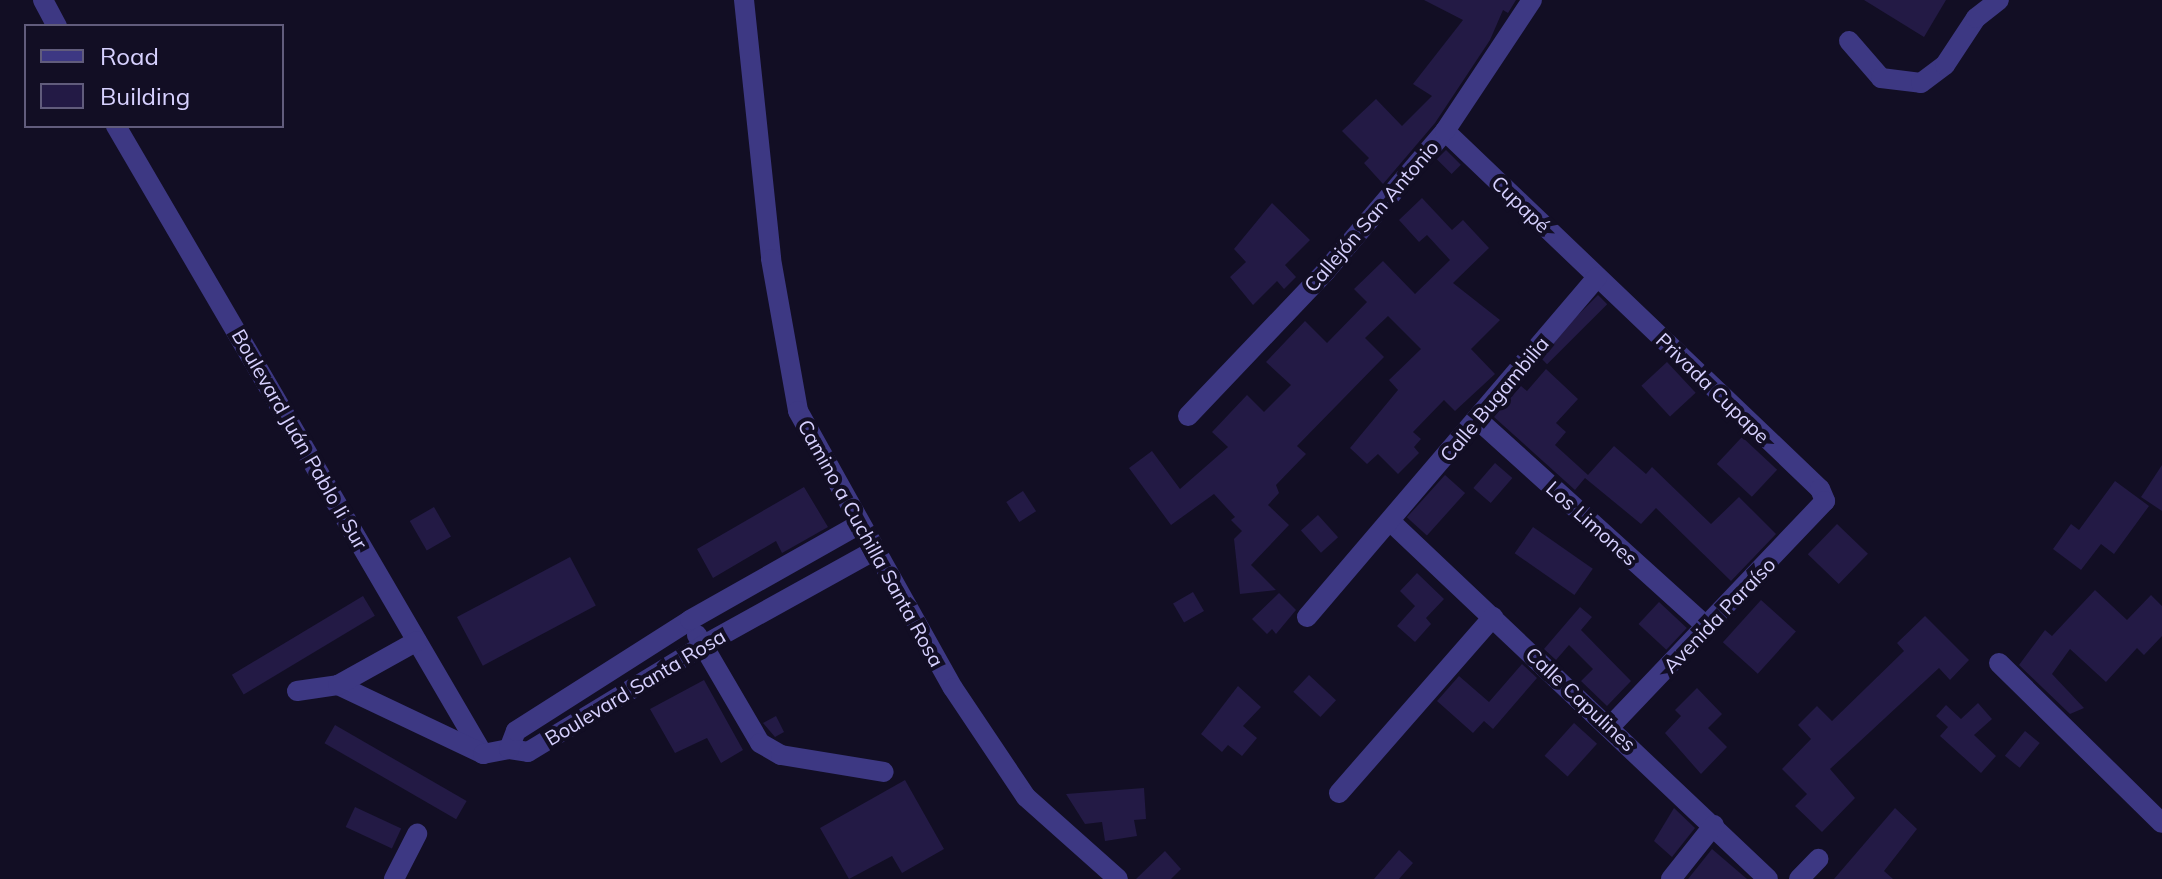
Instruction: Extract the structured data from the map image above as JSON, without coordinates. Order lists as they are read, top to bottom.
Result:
{
  "streets": {
    "street": [
      "Cupapé",
      "Callejón San Antonio",
      "Privada Cupape",
      "Calle Bugambilia",
      "Boulevard Juán Pablo Ii Sur",
      "Los Limones",
      "Camino a Cuchilla Santa Rosa",
      "Avenida Paraíso",
      "Boulevard Santa Rosa",
      "Calle Capulines"
    ]
  },
  "crossings": [
    ["Cupapé", "Callejón San Antonio"],
    ["Cupapé", "Privada Cupape"],
    ["Cupapé", "Calle Bugambilia"],
    ["Privada Cupape", "Calle Bugambilia"],
    ["Privada Cupape", "Avenida Paraíso"],
    ["Calle Bugambilia", "Los Limones"],
    ["Calle Bugambilia", "Calle Capulines"],
    ["Los Limones", "Avenida Paraíso"],
    ["Camino a Cuchilla Santa Rosa", "Boulevard Santa Rosa"],
    ["Avenida Paraíso", "Calle Capulines"]
  ],
  "legend": ["Road", "Building"]
}
